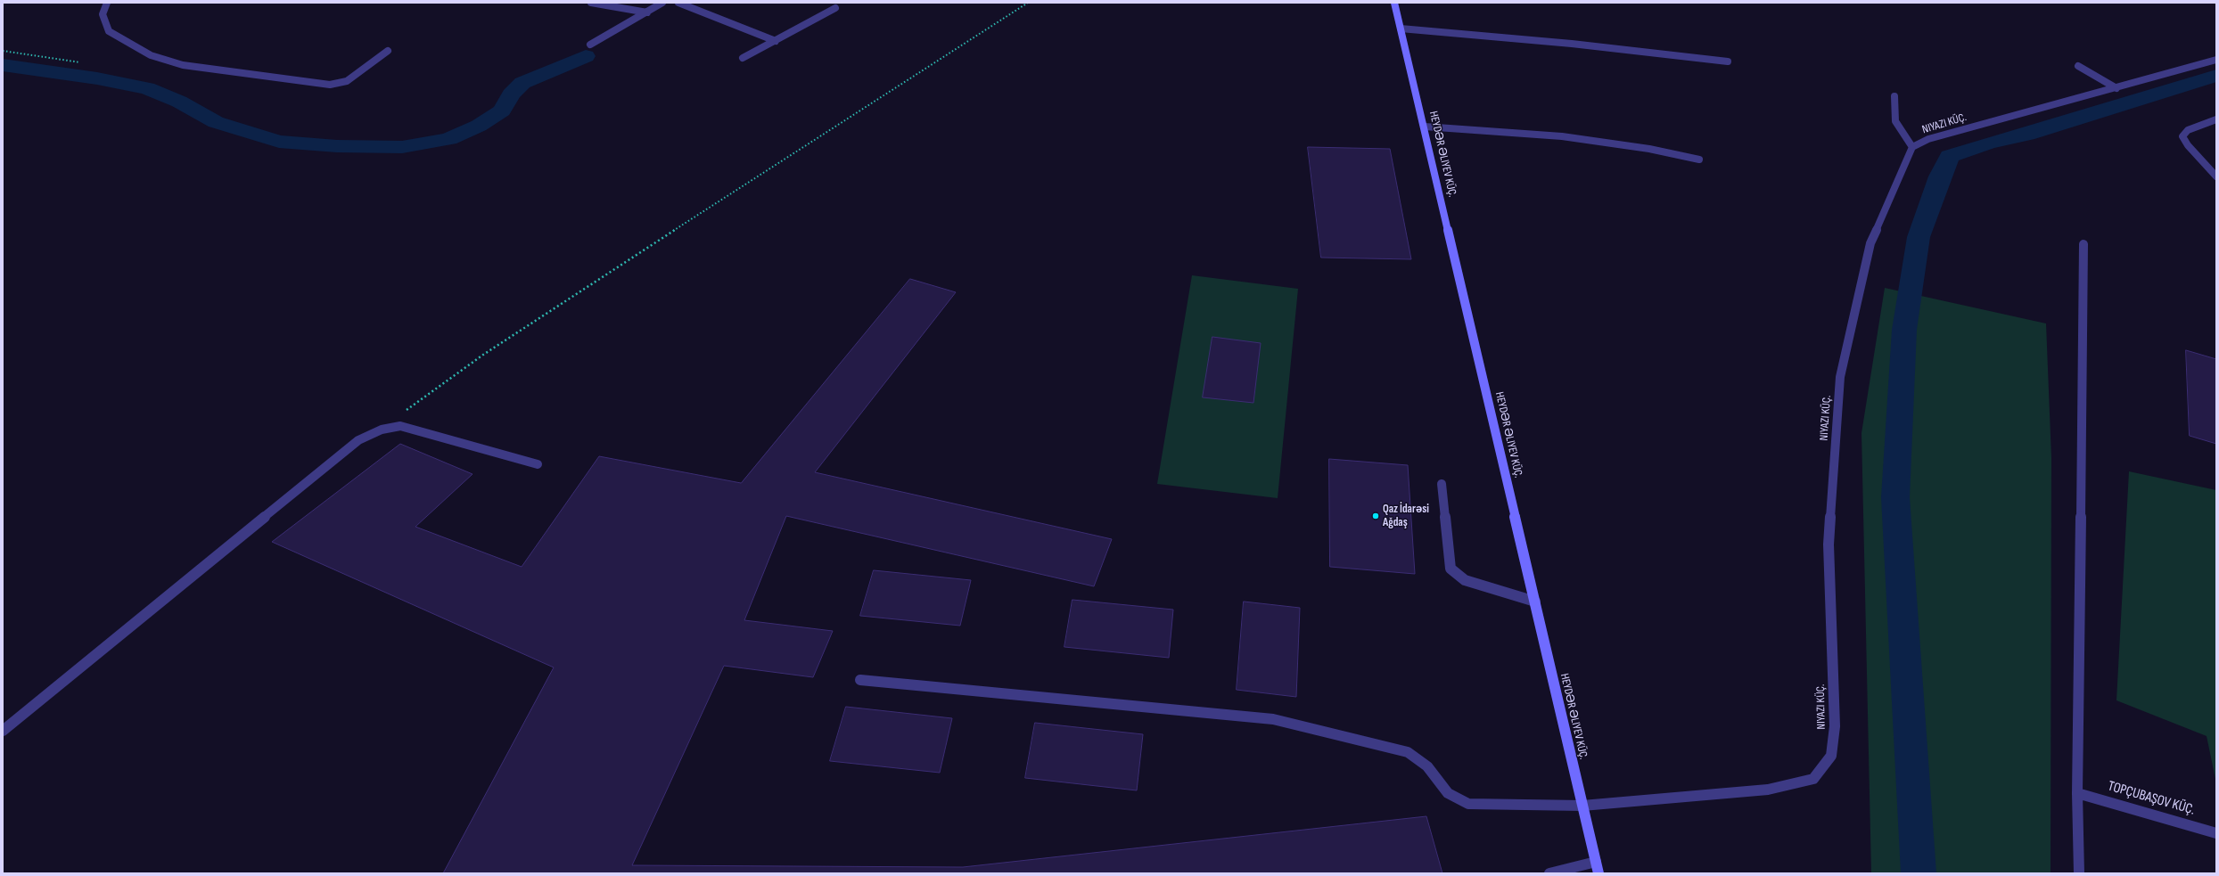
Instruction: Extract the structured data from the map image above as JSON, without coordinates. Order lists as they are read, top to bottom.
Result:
{
  "streets": {
    "main road": ["HEYDƏR ƏLIYEV KÜÇ."],
    "street": ["NIYAZI KÜÇ.", "TOPÇUBAŞOV KÜÇ."]
  },
  "crossings": [
    ["NIYAZI KÜÇ.", "HEYDƏR ƏLIYEV KÜÇ."]
  ],
  "places": ["Qaz İdarəsi Ağdaş"]
}
